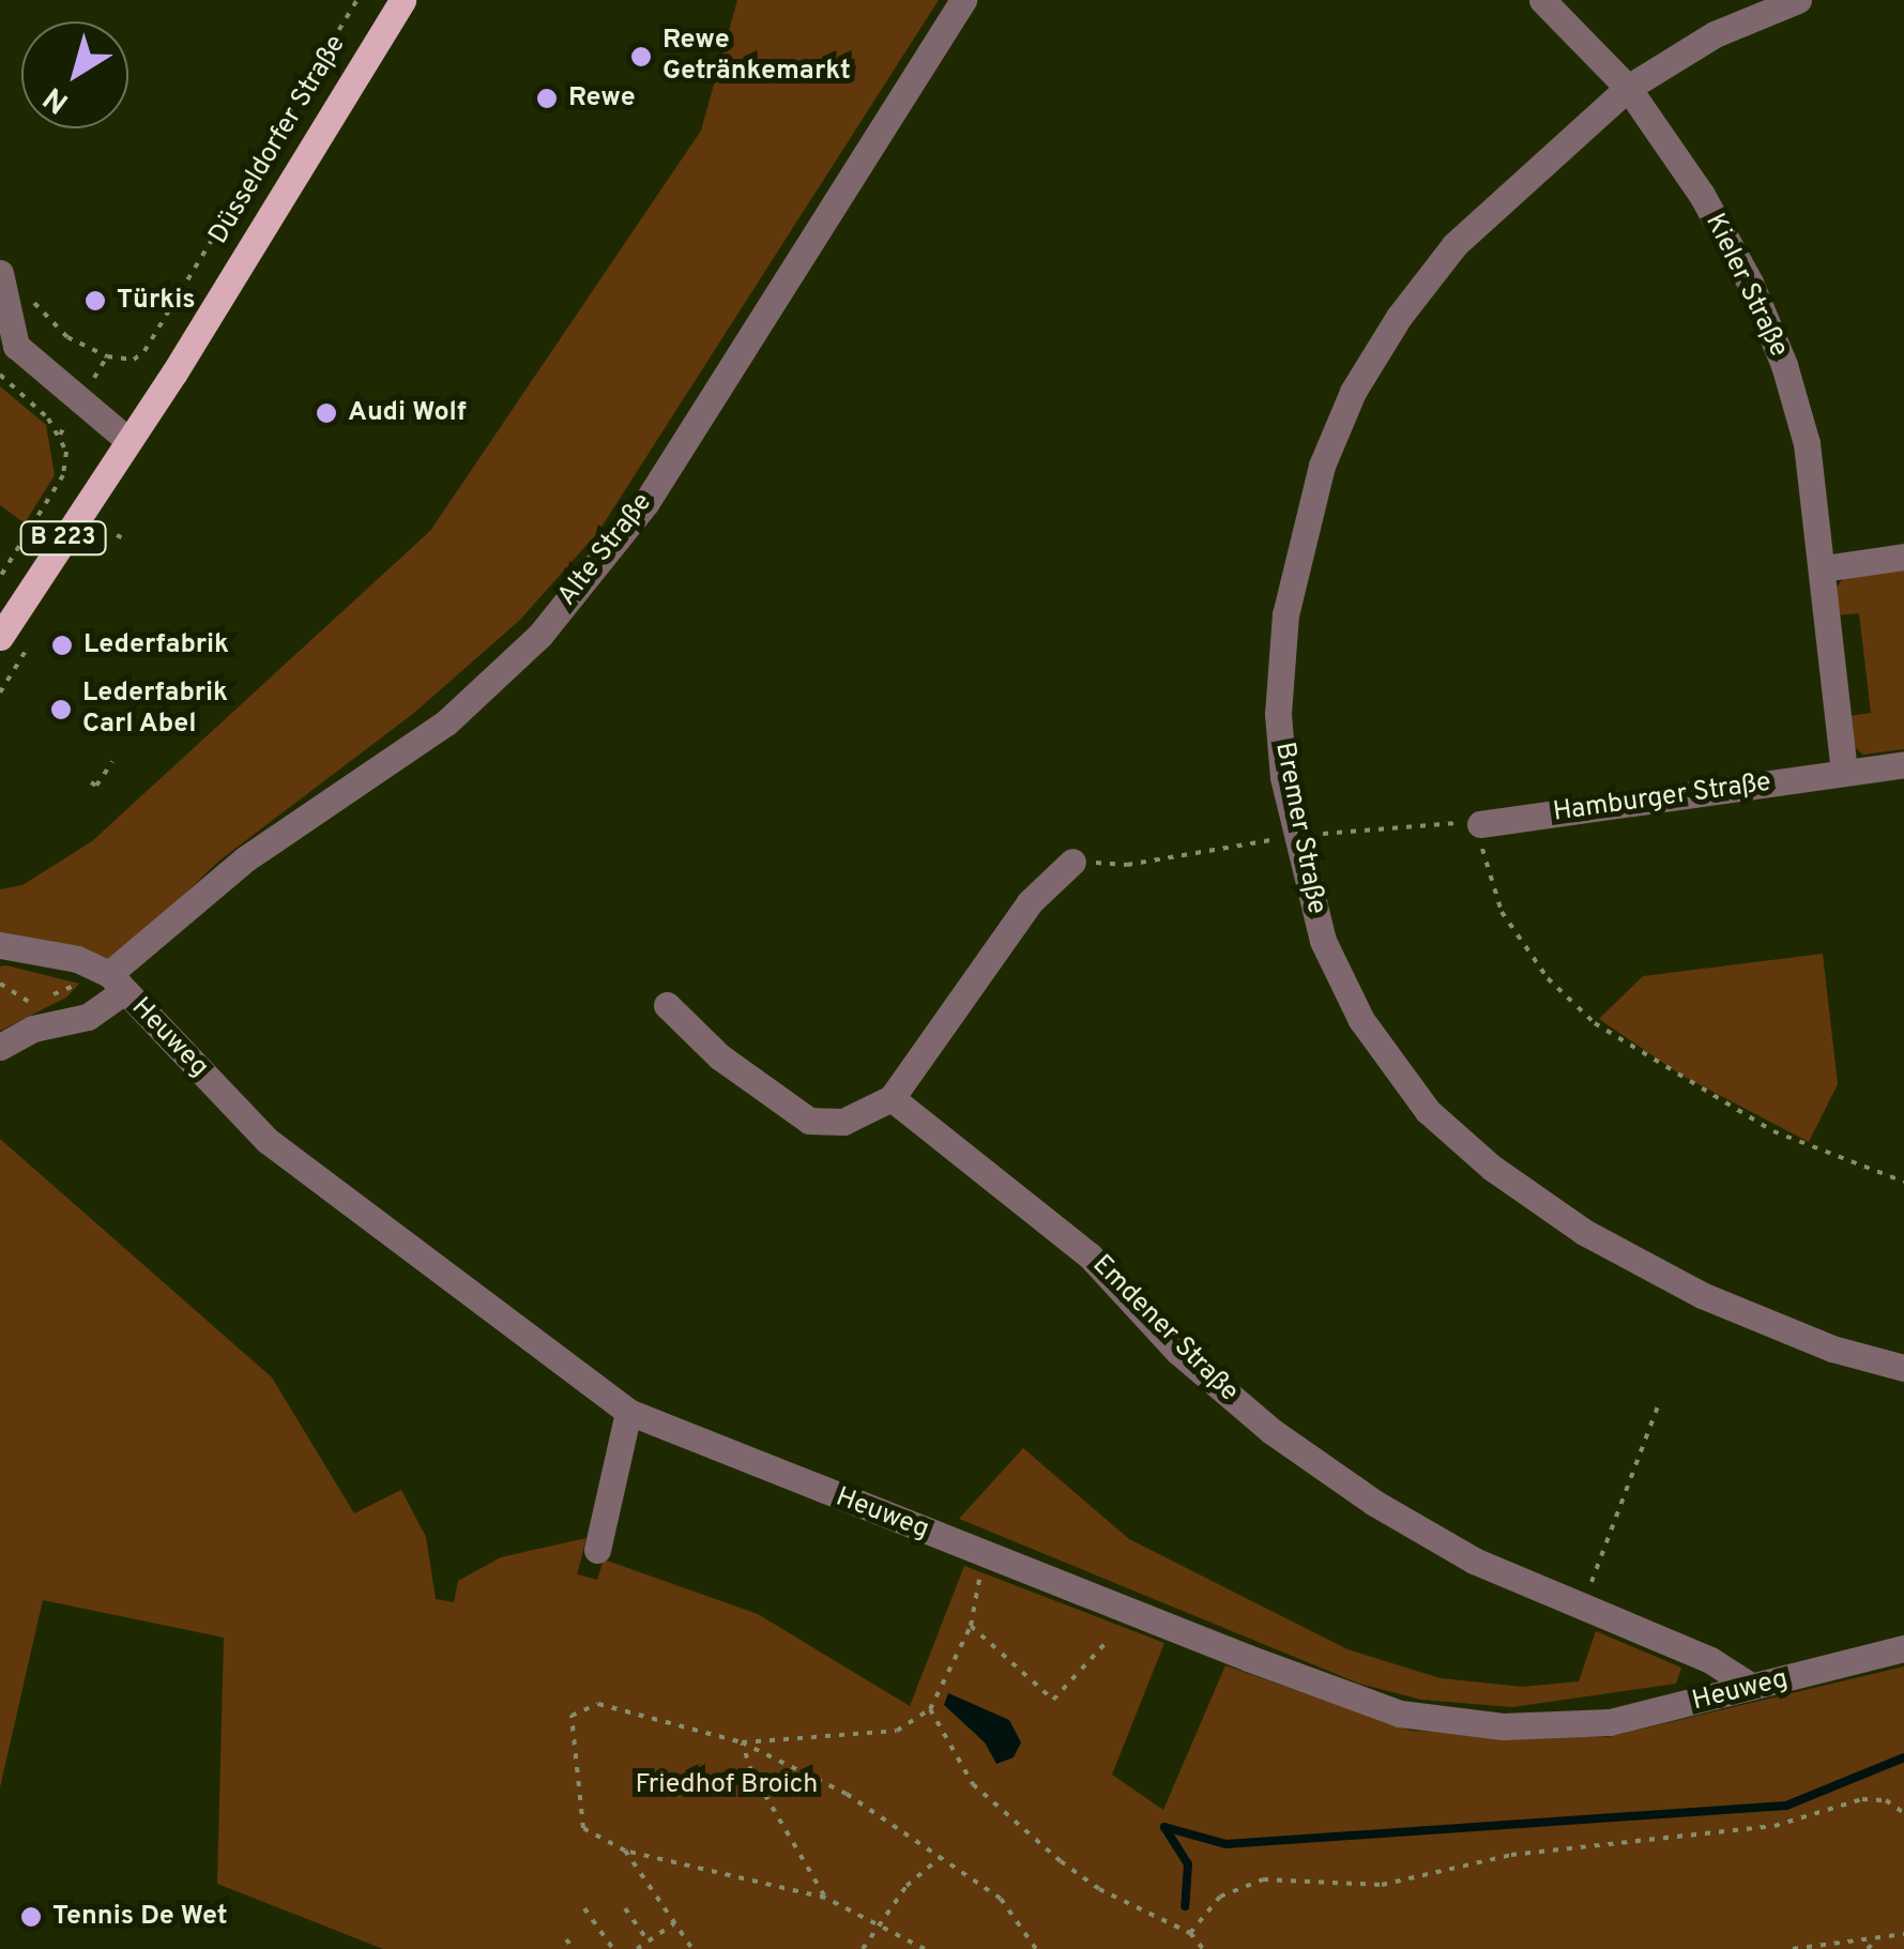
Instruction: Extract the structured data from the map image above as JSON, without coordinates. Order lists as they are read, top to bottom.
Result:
{
  "streets": {
    "main road": ["Düsseldorfer Straße", "B 223"],
    "street": [
      "Kieler Straße",
      "Alte Straße",
      "Hamburger Straße",
      "Bremer Straße",
      "Heuweg",
      "Emdener Straße"
    ]
  },
  "crossings": [
    ["Kieler Straße", "Hamburger Straße"],
    ["Kieler Straße", "Bremer Straße"],
    ["Alte Straße", "Heuweg"],
    ["Heuweg", "Emdener Straße"]
  ],
  "parks": ["Friedhof Broich"],
  "places": [
    "Rewe Getränkemarkt",
    "Rewe",
    "Türkis",
    "Audi Wolf",
    "Lederfabrik",
    "Lederfabrik Carl Abel",
    "Tennis De Wet"
  ],
  "north": "bottom left"
}
